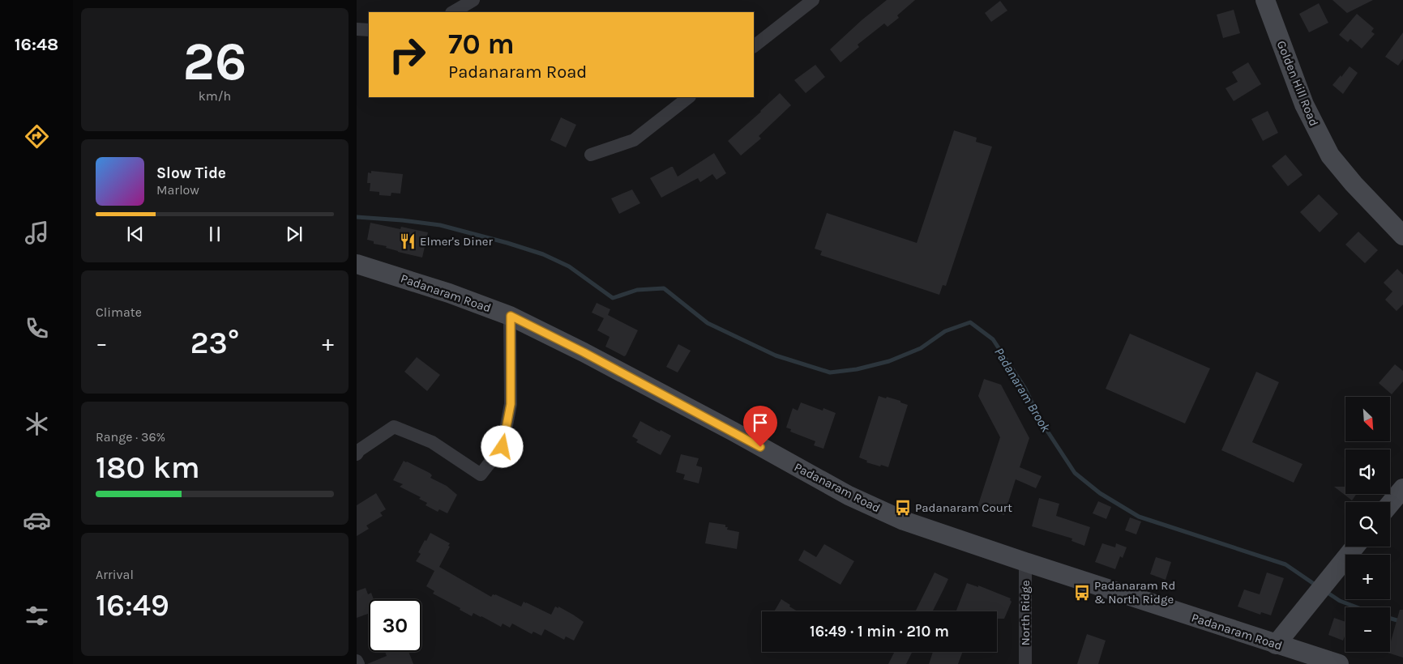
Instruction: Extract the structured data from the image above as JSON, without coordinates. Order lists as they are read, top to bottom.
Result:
{
  "streets": {
    "main road": ["Golden Hill Road", "Padanaram Road"],
    "street": ["North Ridge"]
  },
  "crossings": [
    ["Padanaram Road", "North Ridge"]
  ],
  "water": ["Padanaram Brook"],
  "places": {
    "restaurant": ["Elmer's Diner"],
    "bus stop": ["Padanaram Court", "Padanaram Rd & North Ridge"]
  },
  "north": "bottom right",
  "page": {
    "tabs": "16:48",
    "tile": [
      ["26", "km/h"],
      "Climate",
      ["Range · 36%", "180 km"],
      ["Arrival", "16:49"]
    ],
    "turn": ["70 m", "Padanaram Road"],
    "song": ["Slow Tide", "Marlow"],
    "heat": ["−", "23°", "+"],
    "map_buttons": ["+", "−"],
    "limit": "30",
    "trip": "16:49 · 1 min · 210 m"
  }
}
